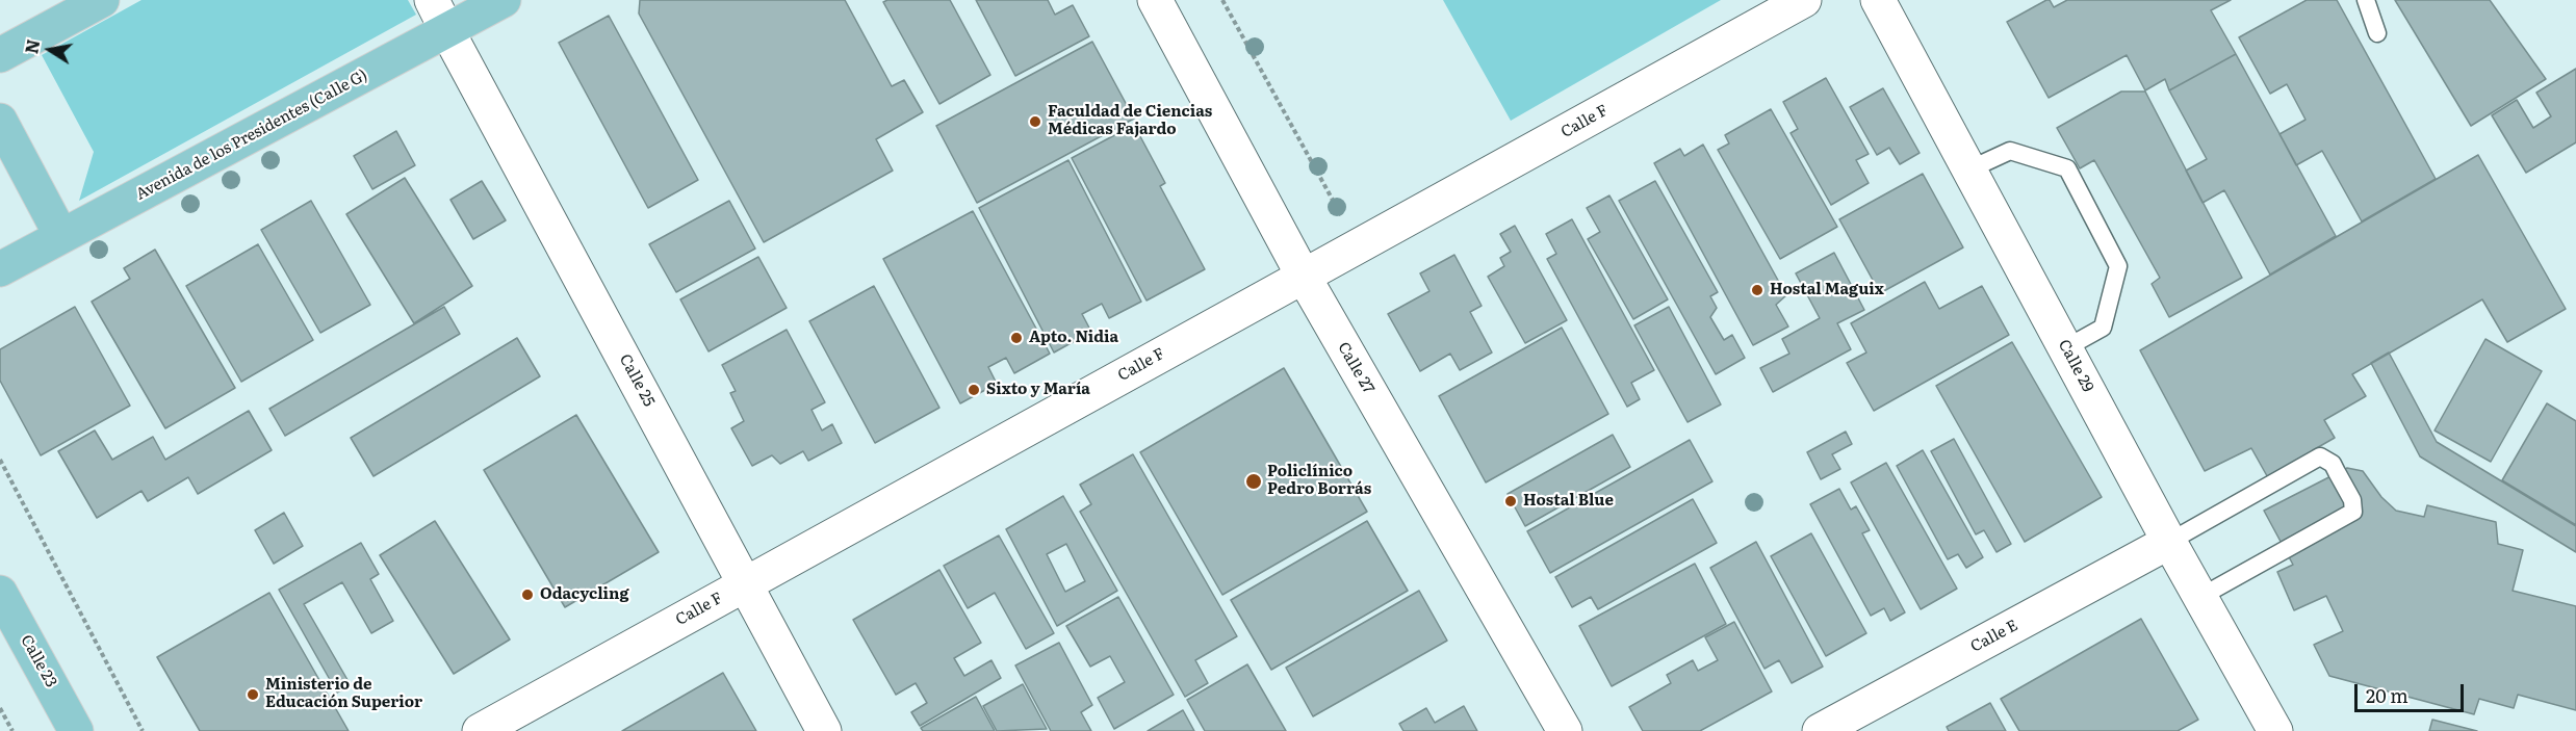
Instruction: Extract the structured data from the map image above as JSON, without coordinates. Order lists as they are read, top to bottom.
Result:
{
  "streets": {
    "main road": ["Avenida de los Presidentes (Calle G)", "Calle 23"],
    "street": [
      "Calle F",
      "Calle 29",
      "Calle 27",
      "Calle 25",
      "Calle E"
    ]
  },
  "crossings": [
    ["Calle F", "Calle 27"],
    ["Calle F", "Calle 25"],
    ["Avenida de los Presidentes (Calle G)", "Calle 25"],
    ["Calle 29", "Calle E"]
  ],
  "places": [
    "Faculdad de Ciencias Médicas Fajardo",
    "Hostal Maguix",
    "Apto. Nidia",
    "Sixto y María",
    "Policlínico Pedro Borrás",
    "Hostal Blue",
    "Odacycling",
    "Ministerio de Educación Superior"
  ],
  "scale_bar": "20 m",
  "north": "left"
}
